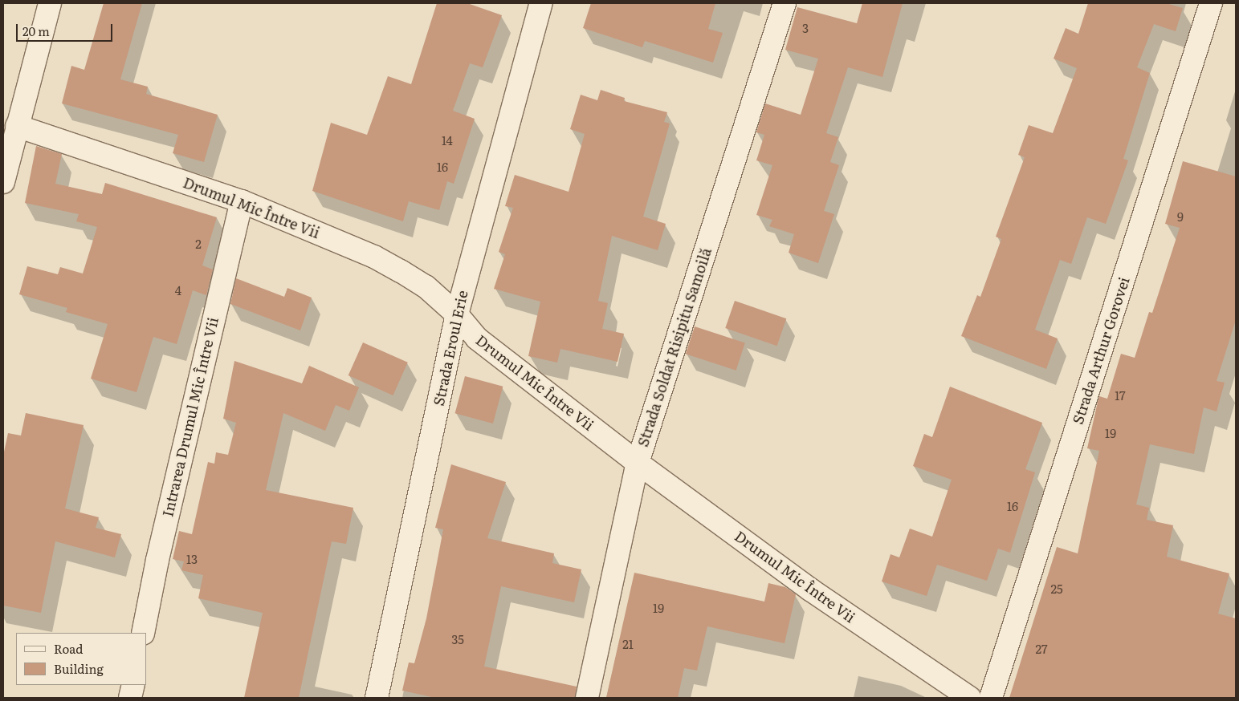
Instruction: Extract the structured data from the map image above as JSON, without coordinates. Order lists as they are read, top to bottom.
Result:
{
  "streets": {
    "street": [
      "Drumul Mic Între Vii",
      "Strada Soldat Risipitu Samoilă",
      "Strada Eroul Erie",
      "Strada Arthur Gorovei",
      "Intrarea Drumul Mic Între Vii"
    ]
  },
  "crossings": [
    ["Drumul Mic Între Vii", "Strada Soldat Risipitu Samoilă"],
    ["Drumul Mic Între Vii", "Strada Eroul Erie"],
    ["Drumul Mic Între Vii", "Intrarea Drumul Mic Între Vii"]
  ],
  "house_numbers": [
    "3",
    "14",
    "16",
    "9",
    "2",
    "4",
    "17",
    "19",
    "16",
    "13",
    "25",
    "19",
    "35",
    "21",
    "27"
  ],
  "legend": ["Road", "Building"],
  "scale_bar": "20 m"
}
